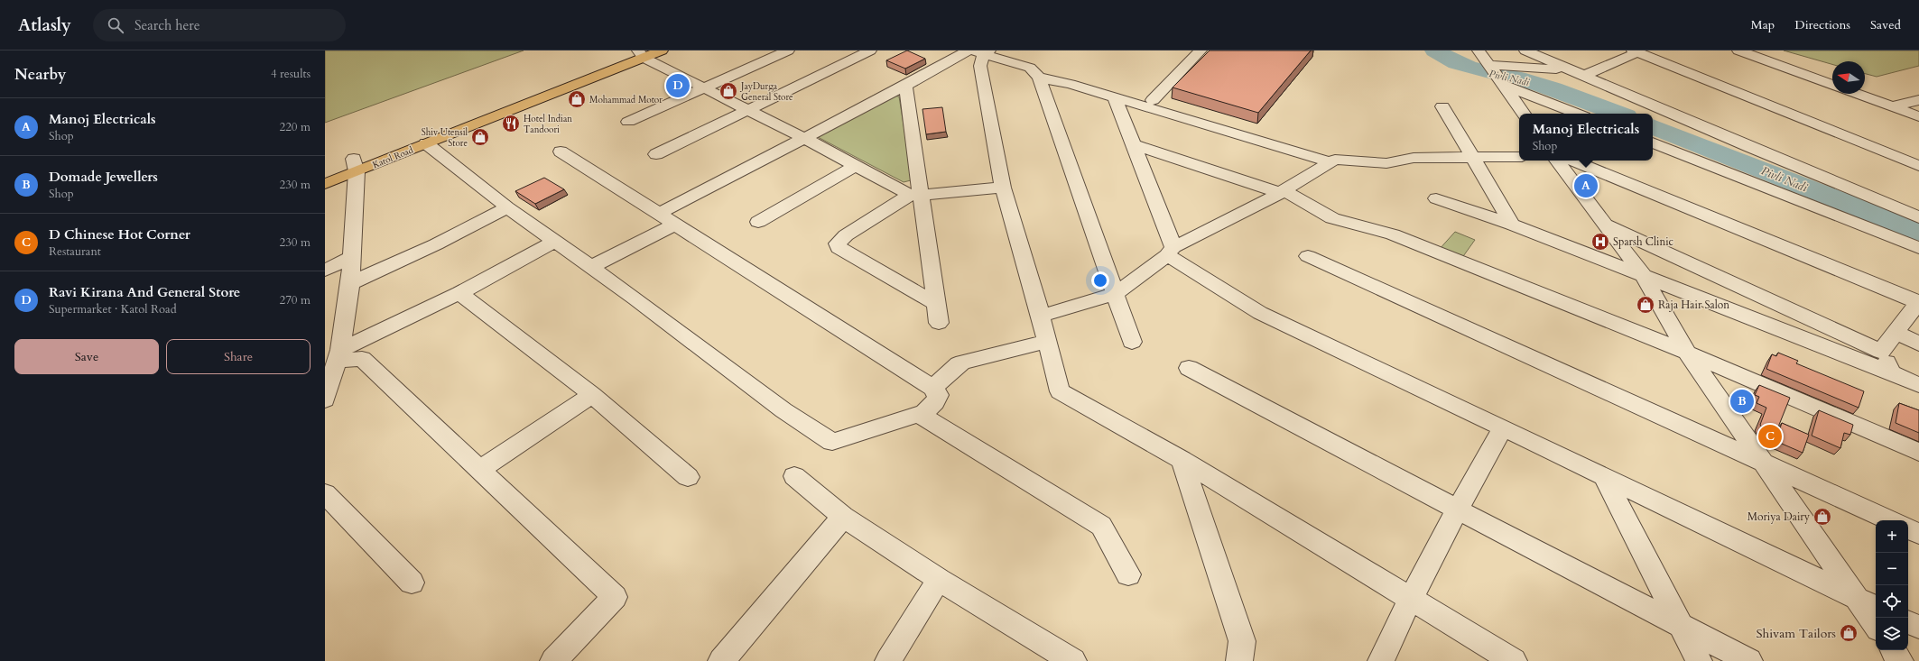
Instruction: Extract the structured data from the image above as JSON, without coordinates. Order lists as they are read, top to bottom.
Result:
{
  "streets": {
    "main road": ["Katol Road"]
  },
  "water": ["Pivli Nadi"],
  "places": {
    "shop": [
      "JayDurga General Store",
      "Mohammad Motor",
      "Shiv Utensil Store",
      "Raja Hair Salon",
      "Moriya Dairy",
      "Shivam Tailors"
    ],
    "restaurant": ["Hotel Indian Tandoori"],
    "hospital": ["Sparsh Clinic"]
  },
  "north": "left",
  "page": {
    "header": "Atlasly",
    "search": "Search here",
    "nav": ["Map", "Directions", "Saved"],
    "heading": ["Nearby", "4 results"],
    "pins": [
      "D",
      "A",
      "B",
      "C"
    ],
    "list": [
      {
        "mark": "A",
        "name": "Manoj Electricals",
        "note": "Shop",
        "value": "220 m"
      },
      {
        "mark": "B",
        "name": "Domade Jewellers",
        "note": "Shop",
        "value": "230 m"
      },
      {
        "mark": "C",
        "name": "D Chinese Hot Corner",
        "note": "Restaurant",
        "value": "230 m"
      },
      {
        "mark": "D",
        "name": "Ravi Kirana And General Store",
        "note": "Supermarket · Katol Road",
        "value": "270 m"
      }
    ],
    "popup": ["Manoj Electricals", "Shop"],
    "buttons": ["Save", "Share"],
    "map_buttons": ["+", "−"]
  }
}
